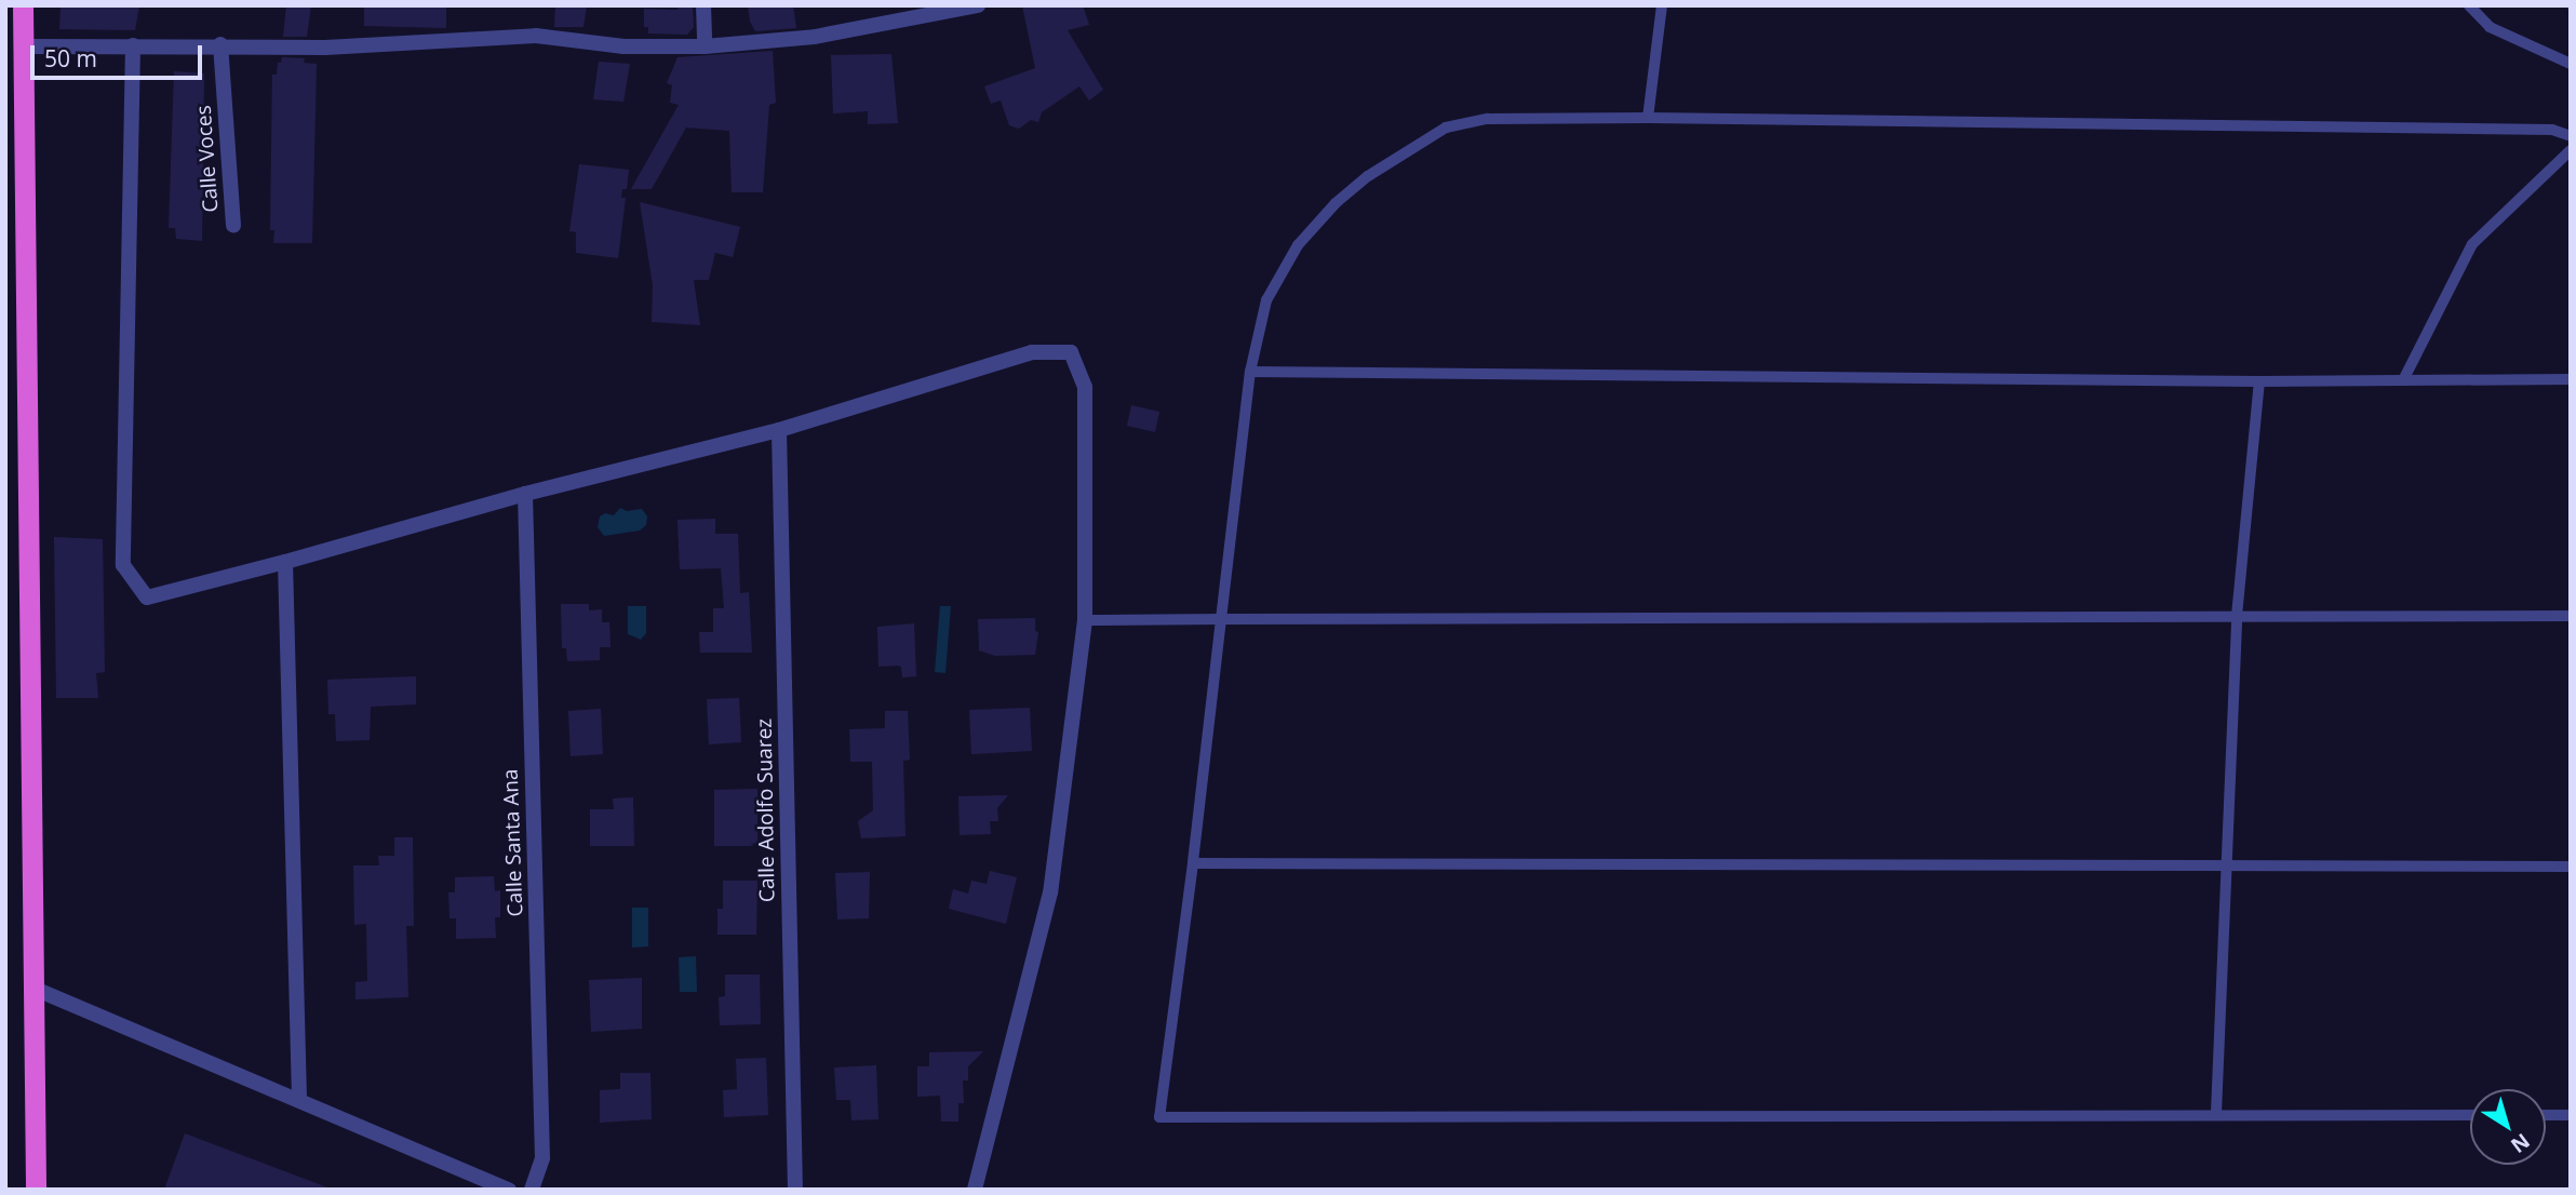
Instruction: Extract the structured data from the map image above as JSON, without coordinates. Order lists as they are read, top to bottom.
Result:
{
  "streets": {
    "street": ["Calle Voces", "Calle Adolfo Suarez", "Calle Santa Ana"]
  },
  "scale_bar": "50 m",
  "north": "bottom right"
}
